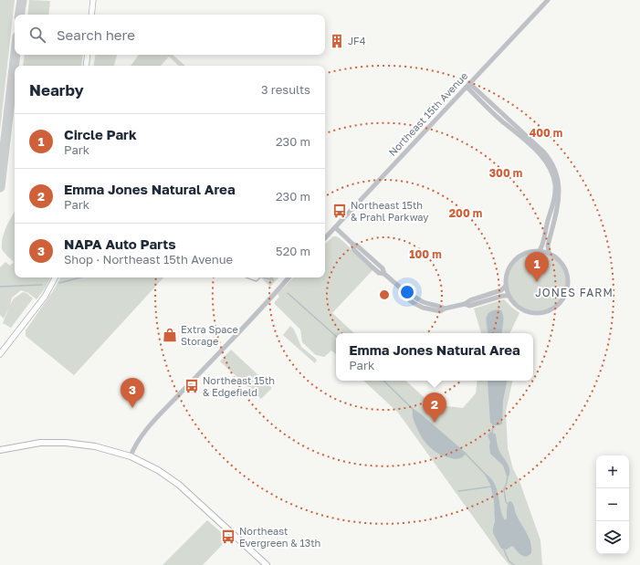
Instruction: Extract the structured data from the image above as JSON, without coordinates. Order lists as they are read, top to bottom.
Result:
{
  "streets": {
    "street": ["Northeast 15th Avenue"]
  },
  "districts": ["JONES FARM"],
  "places": {
    "building": ["JF4"],
    "bus stop": ["Northeast 15th & Prahl Parkway", "Northeast 15th & Edgefield", "Northeast Evergreen & 13th"],
    "shop": ["Extra Space Storage"]
  },
  "page": {
    "search": "Search here",
    "heading": ["Nearby", "3 results"],
    "list": [
      {
        "mark": "1",
        "name": "Circle Park",
        "note": "Park",
        "value": "230 m"
      },
      {
        "mark": "2",
        "name": "Emma Jones Natural Area",
        "note": "Park",
        "value": "230 m"
      },
      {
        "mark": "3",
        "name": "NAPA Auto Parts",
        "note": "Shop · Northeast 15th Avenue",
        "value": "520 m"
      }
    ],
    "pins": ["1", "3", "2"],
    "popup": ["Emma Jones Natural Area", "Park"],
    "map_buttons": ["+", "−"]
  },
  "rings": [
    "400 m",
    "300 m",
    "200 m",
    "100 m"
  ]
}
